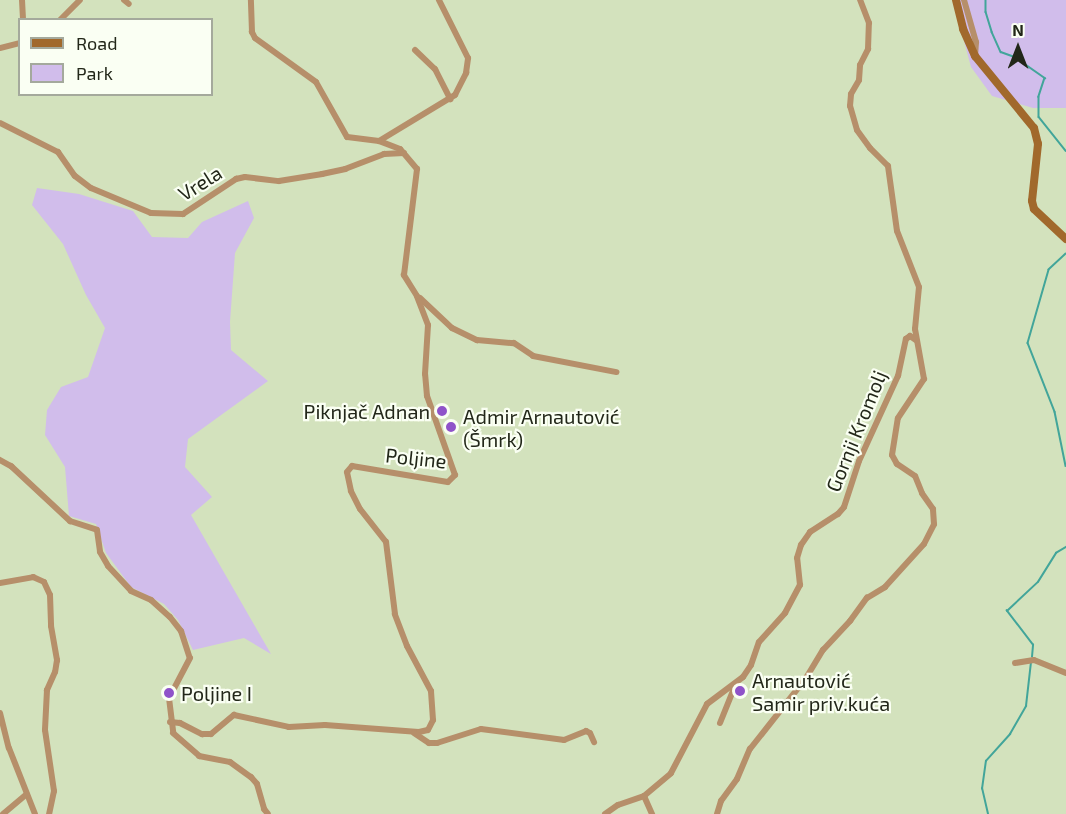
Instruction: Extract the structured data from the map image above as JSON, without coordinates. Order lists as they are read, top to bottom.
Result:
{
  "streets": {
    "street": ["Vrela", "Gornji Kromolj", "Poljine"]
  },
  "crossings": [
    ["Vrela", "Poljine"]
  ],
  "places": [
    "Piknjač Adnan",
    "Admir Arnautović (Šmrk)",
    "Arnautović Samir priv.kuća",
    "Poljine I"
  ],
  "legend": ["Road", "Park"],
  "north": "top"
}
